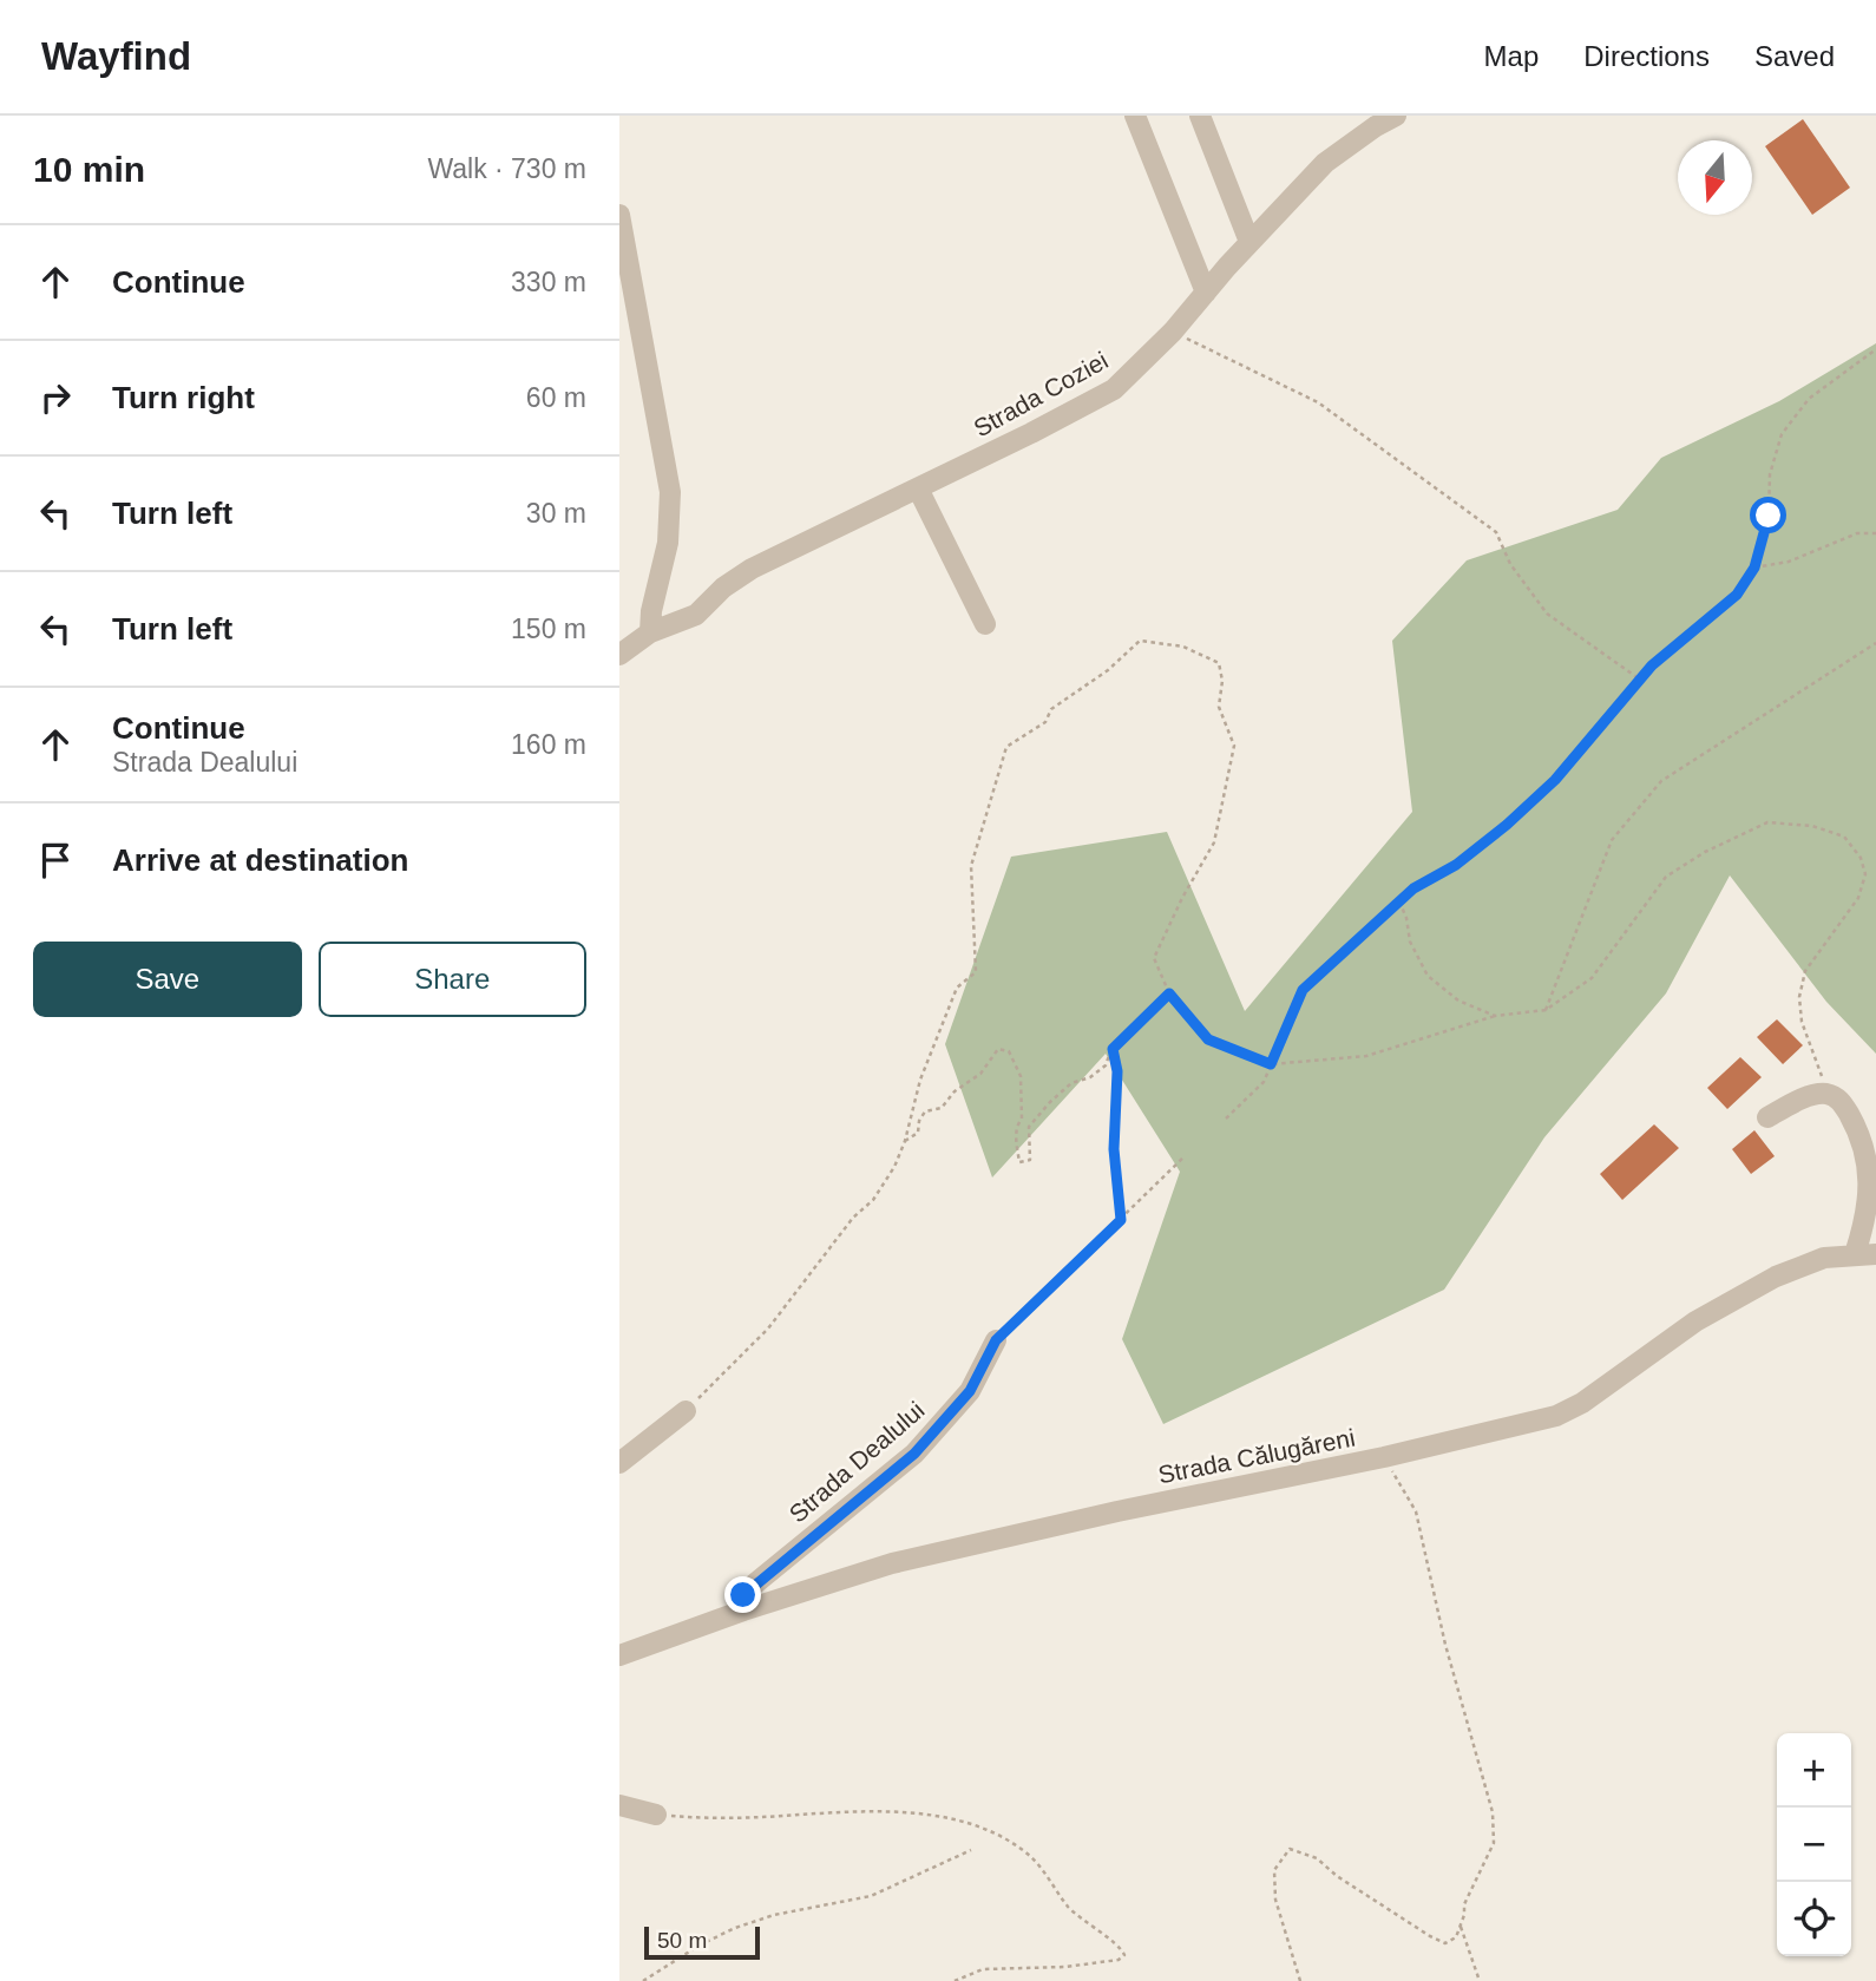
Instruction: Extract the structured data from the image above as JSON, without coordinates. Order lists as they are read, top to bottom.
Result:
{
  "streets": {
    "street": ["Strada Coziei", "Strada Călugăreni", "Strada Dealului"]
  },
  "crossings": [
    ["Strada Călugăreni", "Strada Dealului"]
  ],
  "scale_bar": "50 m",
  "north": "bottom",
  "page": {
    "header": "Wayfind",
    "nav": ["Map", "Directions", "Saved"],
    "heading": ["10 min", "Walk · 730 m"],
    "list": [
      ["Continue", "330 m"],
      ["Turn right", "60 m"],
      ["Turn left", "30 m"],
      ["Turn left", "150 m"],
      ["Continue", "Strada Dealului", "160 m"],
      "Arrive at destination"
    ],
    "buttons": ["Save", "Share"],
    "map_buttons": ["+", "−"],
    "scale": "50 m"
  }
}
